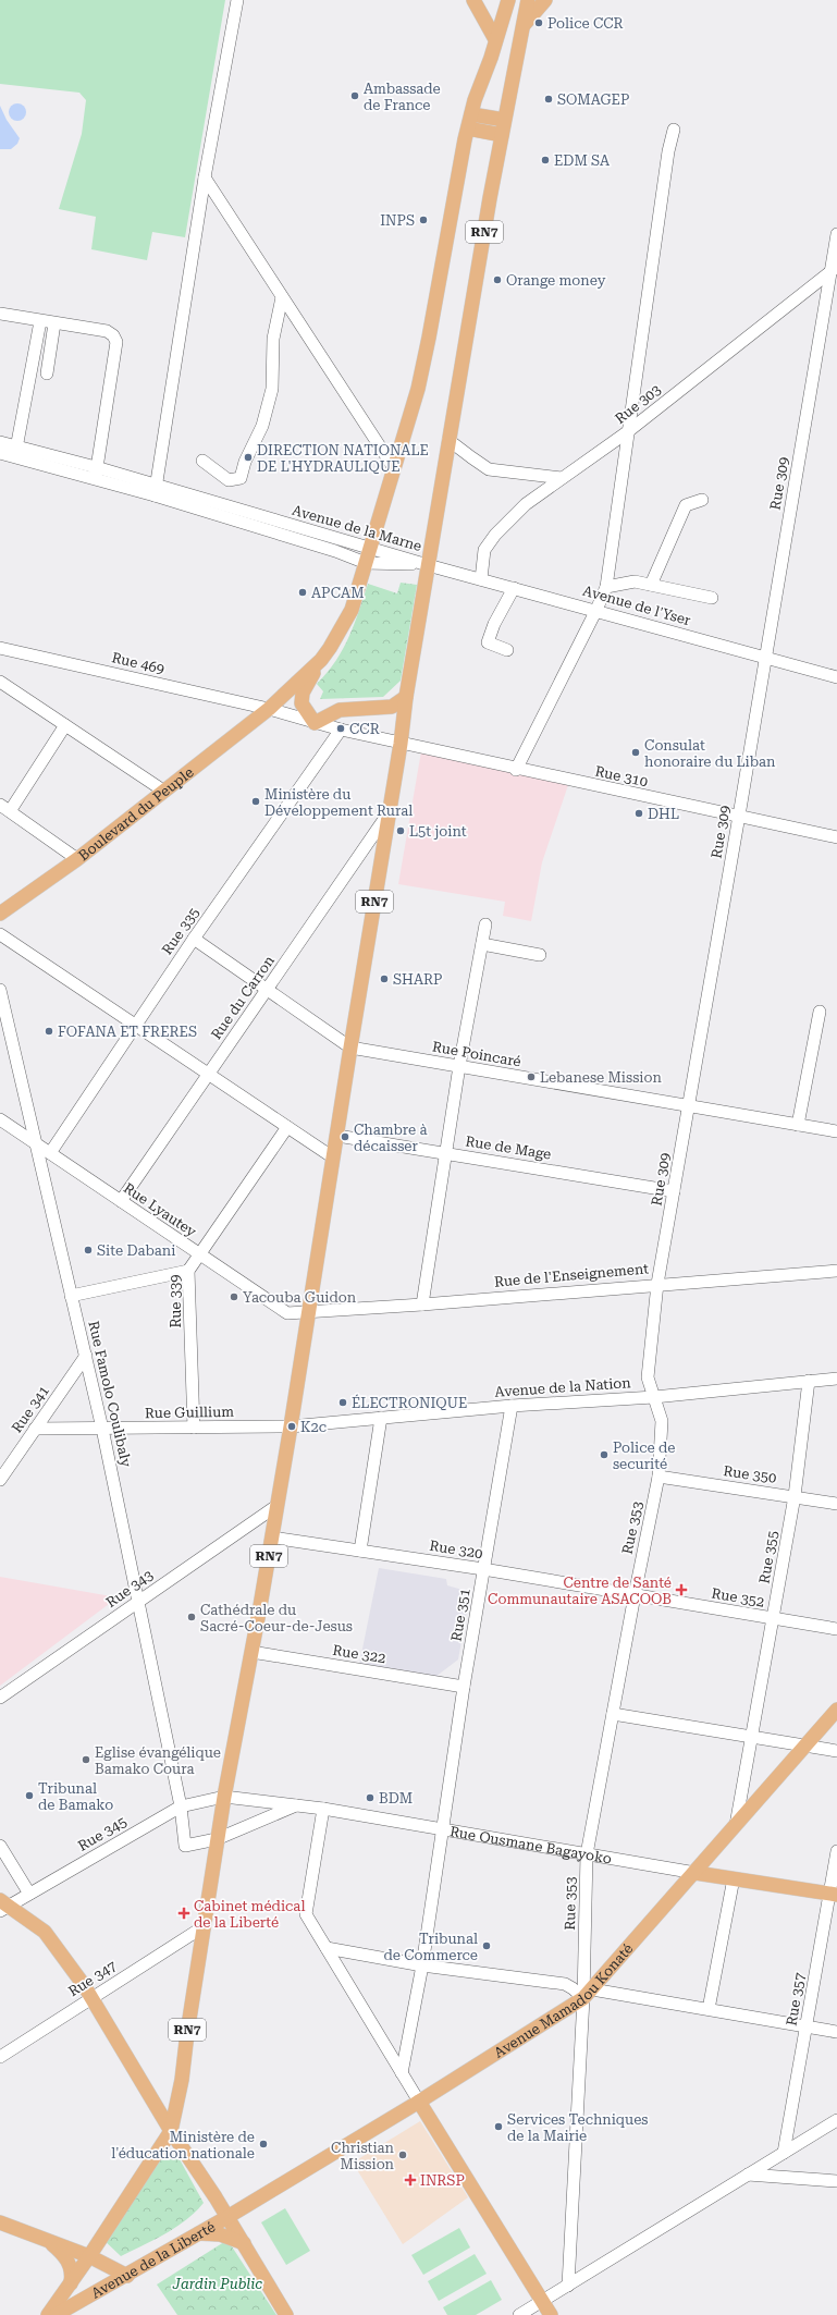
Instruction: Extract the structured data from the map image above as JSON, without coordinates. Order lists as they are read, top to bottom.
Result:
{
  "streets": {
    "main road": [
      "RN7",
      "Boulevard du Peuple",
      "Rue Ousmane Bagayoko",
      "Avenue Mamadou Konaté",
      "Avenue de la Liberté"
    ],
    "street": [
      "Rue 303",
      "Rue 309",
      "Avenue de la Marne",
      "Avenue de l'Yser",
      "Rue 469",
      "Rue 310",
      "Rue 335",
      "Rue du Carron",
      "Rue Poincaré",
      "Rue de Mage",
      "Rue Lyautey",
      "Rue de l'Enseignement",
      "Rue 339",
      "Avenue de la Nation",
      "Rue Famolo Coulibaly",
      "Rue 341",
      "Rue Guillium",
      "Rue 350",
      "Rue 353",
      "Rue 320",
      "Rue 355",
      "Rue 343",
      "Rue 352",
      "Rue 351",
      "Rue 322",
      "Rue 345",
      "Rue 347",
      "Rue 357"
    ]
  },
  "crossings": [
    ["RN7", "Avenue de la Marne"],
    ["RN7", "Avenue de l'Yser"],
    ["RN7", "Rue 310"],
    ["RN7", "Rue du Carron"],
    ["RN7", "Rue Poincaré"],
    ["RN7", "Rue de Mage"],
    ["RN7", "Rue Lyautey"],
    ["RN7", "Rue de l'Enseignement"],
    ["RN7", "Avenue de la Nation"],
    ["RN7", "Rue Famolo Coulibaly"],
    ["RN7", "Rue Guillium"],
    ["RN7", "Rue 320"],
    ["RN7", "Rue 343"],
    ["RN7", "Rue 322"],
    ["RN7", "Rue 345"],
    ["RN7", "Rue Ousmane Bagayoko"],
    ["RN7", "Rue 347"],
    ["Rue 303", "Rue 309"],
    ["Rue 303", "Avenue de l'Yser"],
    ["Rue 309", "Avenue de l'Yser"],
    ["Rue 309", "Rue 310"],
    ["Rue 309", "Rue Poincaré"],
    ["Rue 309", "Rue de Mage"],
    ["Rue 309", "Rue de l'Enseignement"],
    ["Rue 309", "Avenue de la Nation"],
    ["Rue 309", "Rue 353"],
    ["Avenue de la Marne", "Avenue de l'Yser"],
    ["Rue 469", "Rue 310"],
    ["Rue 469", "Boulevard du Peuple"],
    ["Rue 469", "Rue 335"],
    ["Rue 310", "Rue 335"],
    ["Rue 335", "Rue Poincaré"],
    ["Rue 335", "Rue Lyautey"],
    ["Rue du Carron", "Rue Poincaré"],
    ["Rue du Carron", "Rue Lyautey"],
    ["Rue Lyautey", "Rue de l'Enseignement"],
    ["Rue Lyautey", "Rue 339"],
    ["Rue Lyautey", "Rue Famolo Coulibaly"],
    ["Rue 339", "Rue Guillium"],
    ["Avenue de la Nation", "Rue Guillium"],
    ["Avenue de la Nation", "Rue 353"],
    ["Avenue de la Nation", "Rue 355"],
    ["Avenue de la Nation", "Rue 351"],
    ["Rue Famolo Coulibaly", "Rue 341"],
    ["Rue Famolo Coulibaly", "Rue Guillium"],
    ["Rue Famolo Coulibaly", "Rue 343"],
    ["Rue Famolo Coulibaly", "Rue 345"],
    ["Rue 341", "Rue Guillium"],
    ["Rue 350", "Rue 353"],
    ["Rue 350", "Rue 355"],
    ["Rue 353", "Rue 320"],
    ["Rue 353", "Rue 352"],
    ["Rue 353", "Rue Ousmane Bagayoko"],
    ["Rue 353", "Avenue Mamadou Konaté"],
    ["Rue 320", "Rue 352"],
    ["Rue 320", "Rue 351"],
    ["Rue 355", "Rue 352"],
    ["Rue 355", "Avenue Mamadou Konaté"],
    ["Rue 351", "Rue 322"],
    ["Rue 351", "Rue Ousmane Bagayoko"],
    ["Rue 345", "Rue Ousmane Bagayoko"],
    ["Rue Ousmane Bagayoko", "Avenue Mamadou Konaté"],
    ["Rue Ousmane Bagayoko", "Rue 357"],
    ["Avenue Mamadou Konaté", "Avenue de la Liberté"]
  ],
  "parks": ["Jardin Public"],
  "places": {
    "other": [
      "Police CCR",
      "Ambassade de France",
      "SOMAGEP",
      "EDM SA",
      "INPS",
      "Orange money",
      "DIRECTION NATIONALE DE L'HYDRAULIQUE",
      "APCAM",
      "CCR",
      "Consulat honoraire du Liban",
      "Ministère du Développement Rural",
      "DHL",
      "L5t joint",
      "SHARP",
      "FOFANA ET FRERES",
      "Lebanese Mission",
      "Chambre à décaisser",
      "Site Dabani",
      "Yacouba Guidon",
      "ÉLECTRONIQUE",
      "K2c",
      "Police de securité",
      "Cathédrale du Sacré-Coeur-de-Jesus",
      "Eglise évangélique Bamako Coura",
      "Tribunal de Bamako",
      "BDM",
      "Tribunal de Commerce",
      "Services Techniques de la Mairie",
      "Ministère de l'éducation nationale",
      "Christian Mission"
    ],
    "health": ["Centre de Santé Communautaire ASACOOB", "Cabinet médical de la Liberté", "INRSP"]
  }
}
